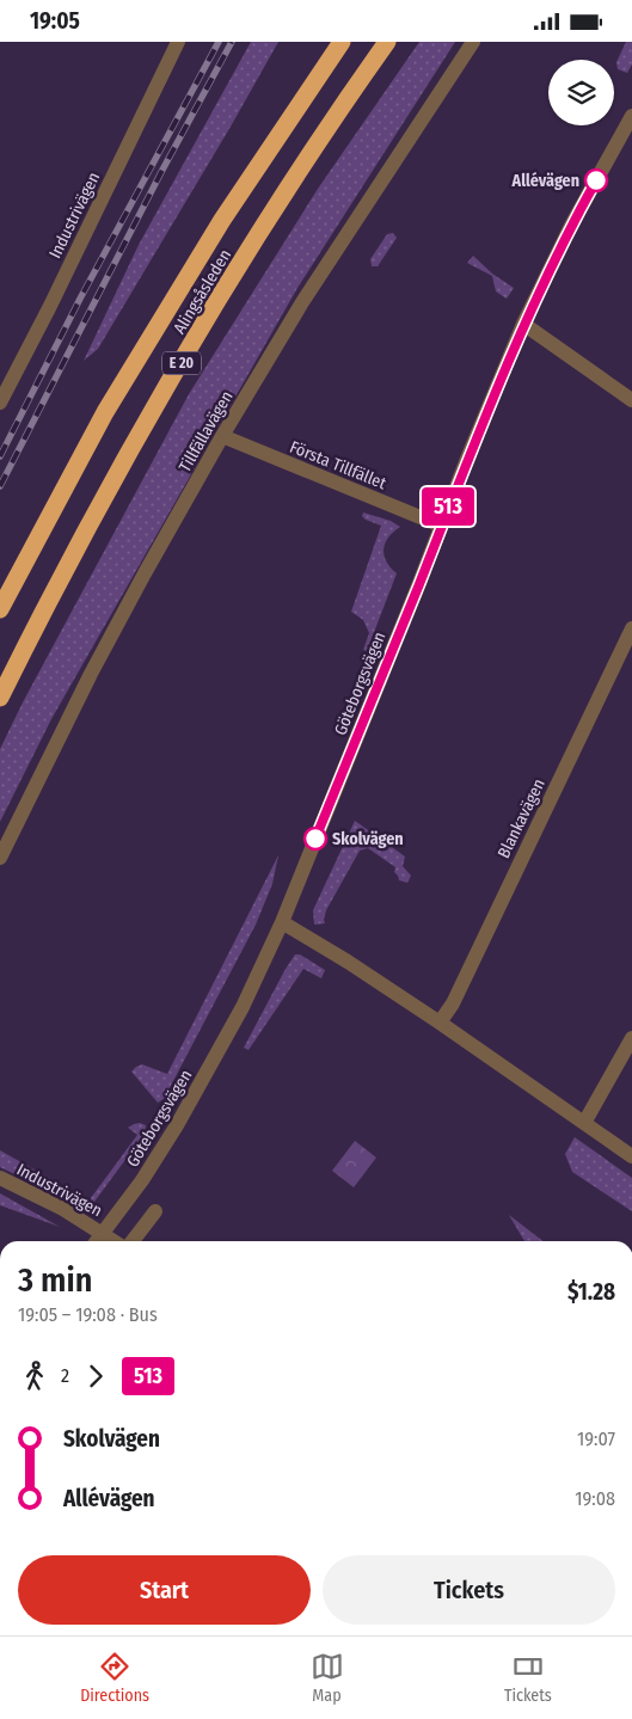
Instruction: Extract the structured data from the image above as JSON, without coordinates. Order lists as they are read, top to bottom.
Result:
{
  "streets": {
    "highway": ["Alingsåsleden", "E 20"],
    "street": [
      "Industrivägen",
      "Tillfällavägen",
      "Första Tillfället",
      "Göteborgsvägen",
      "Blankavägen"
    ]
  },
  "crossings": [
    ["Industrivägen", "Göteborgsvägen"],
    ["Tillfällavägen", "Första Tillfället"],
    ["Första Tillfället", "Göteborgsvägen"]
  ],
  "places": ["Allévägen", "Skolvägen"],
  "lines": ["bus line 513"],
  "page": {
    "status": "19:05",
    "on_map": "513",
    "heading": ["3 min", "19:05 – 19:08 · Bus", "$1.28"],
    "legs": ["2", "513"],
    "list": [
      {
        "name": "Skolvägen",
        "value": "19:07"
      },
      {
        "name": "Allévägen",
        "value": "19:08"
      }
    ],
    "buttons": ["Start", "Tickets"],
    "tabs": ["Directions", "Map", "Tickets"]
  }
}
